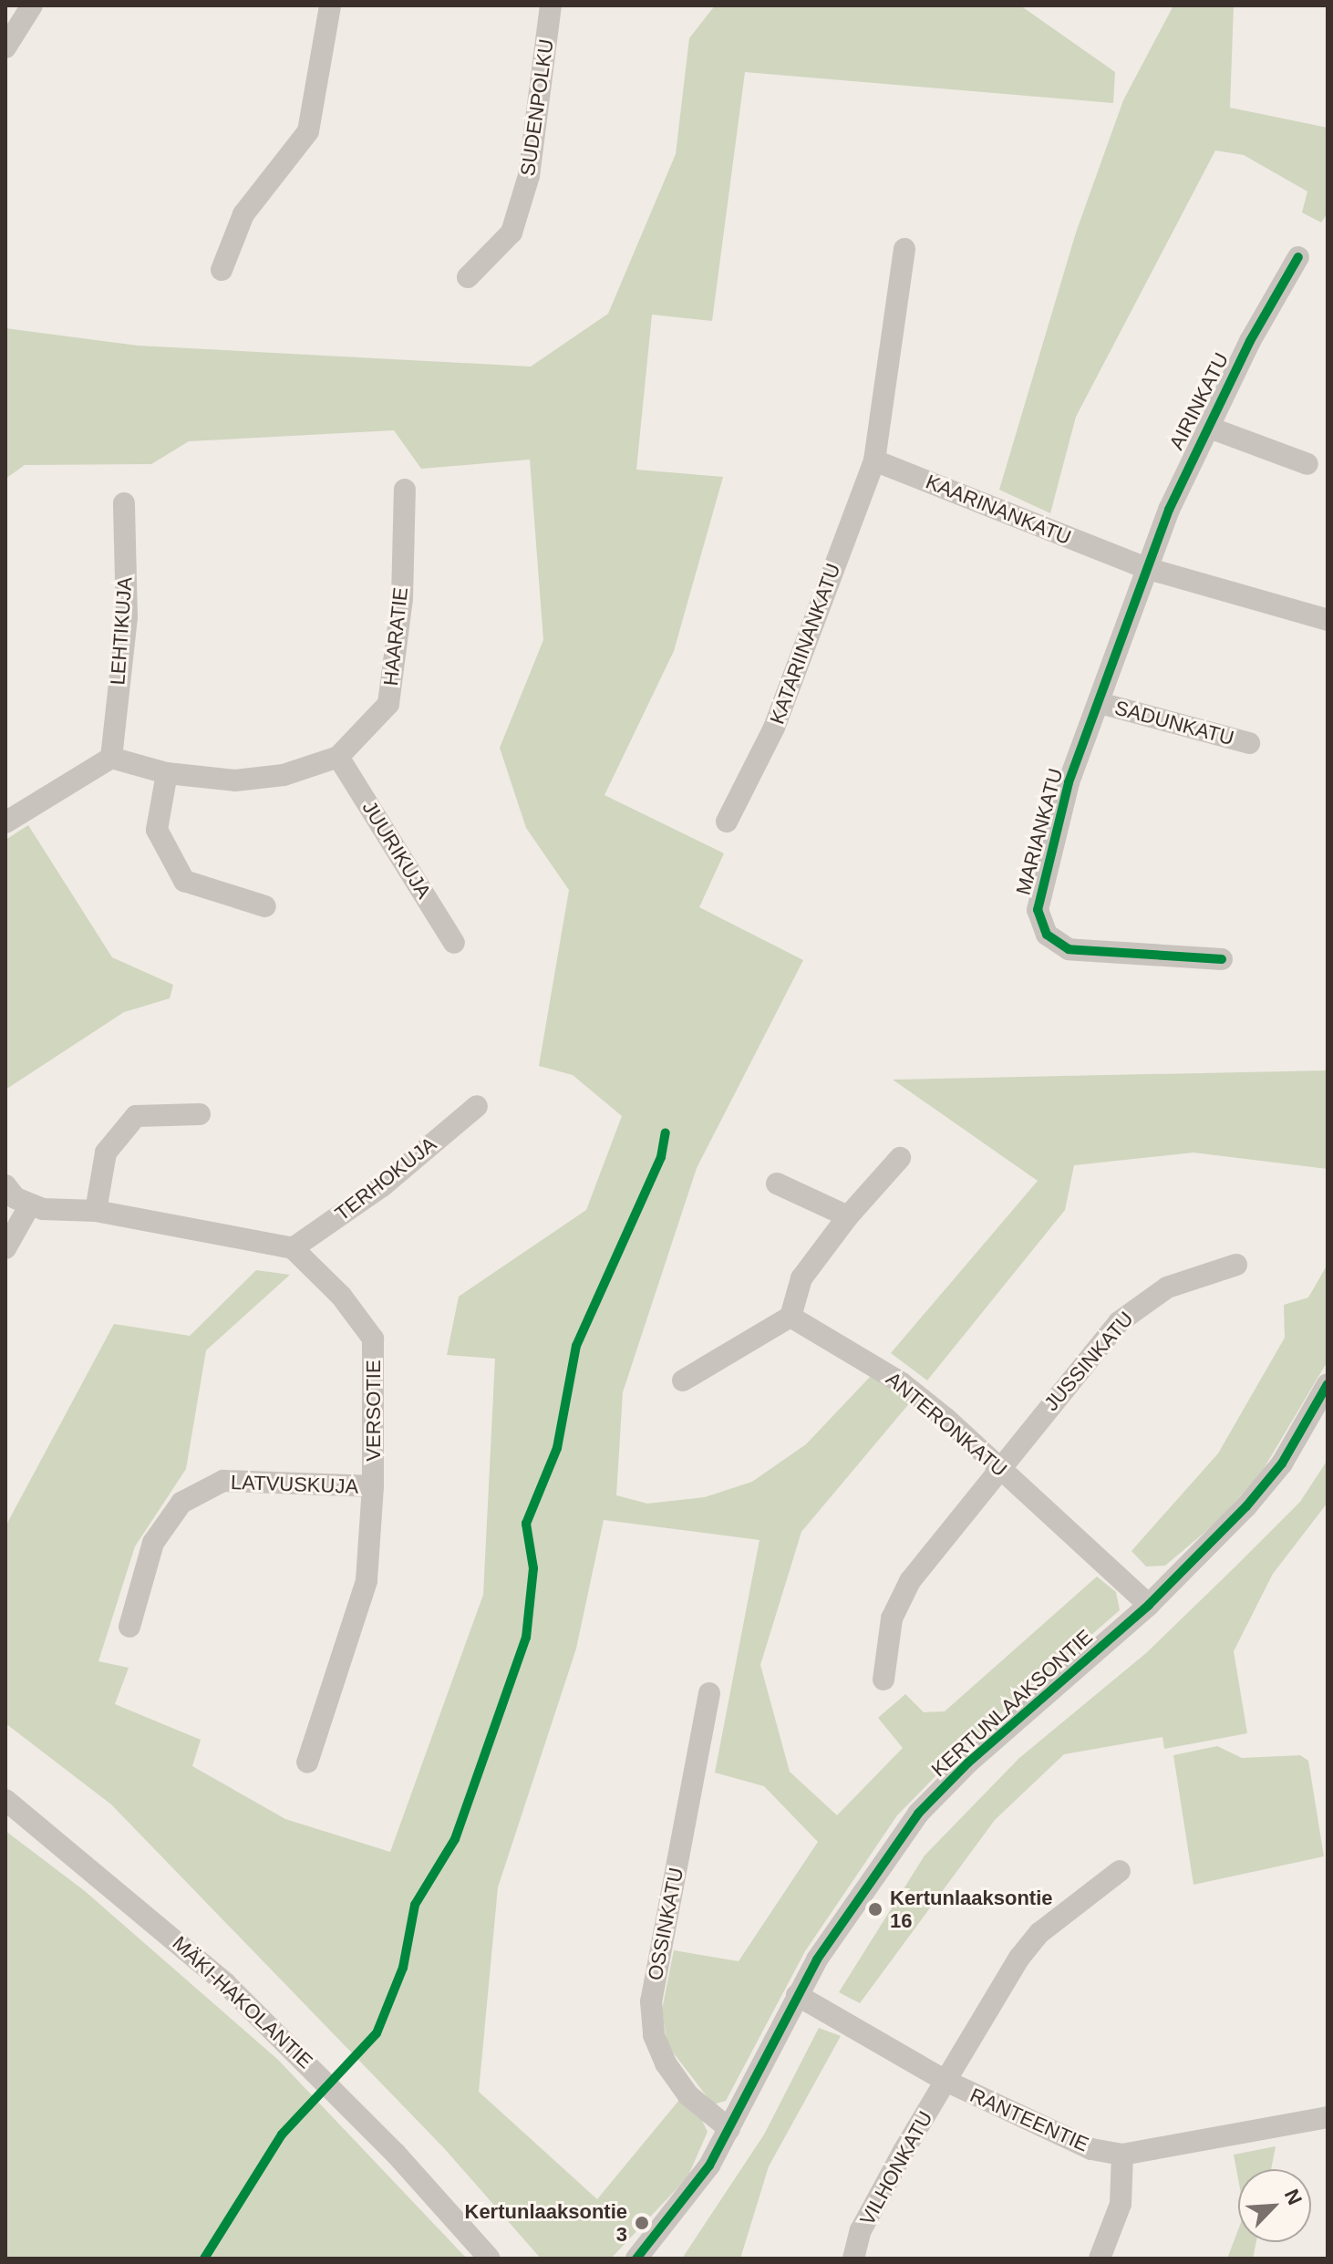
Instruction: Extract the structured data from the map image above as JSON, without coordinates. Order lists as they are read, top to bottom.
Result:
{
  "streets": {
    "street": [
      "SUDENPOLKU",
      "AIRINKATU",
      "KAARINANKATU",
      "LEHTIKUJA",
      "HAARATIE",
      "KATARIINANKATU",
      "SADUNKATU",
      "MARIANKATU",
      "JUURIKUJA",
      "TERHOKUJA",
      "JUSSINKATU",
      "VERSOTIE",
      "ANTERONKATU",
      "LATVUSKUJA",
      "KERTUNLAAKSONTIE",
      "OSSINKATU",
      "MÄKI-HAKOLANTIE",
      "RANTEENTIE",
      "VILHONKATU"
    ]
  },
  "crossings": [
    ["AIRINKATU", "KAARINANKATU"],
    ["AIRINKATU", "MARIANKATU"],
    ["KAARINANKATU", "KATARIINANKATU"],
    ["KAARINANKATU", "MARIANKATU"],
    ["LEHTIKUJA", "HAARATIE"],
    ["HAARATIE", "JUURIKUJA"],
    ["SADUNKATU", "MARIANKATU"],
    ["TERHOKUJA", "VERSOTIE"],
    ["JUSSINKATU", "ANTERONKATU"],
    ["VERSOTIE", "LATVUSKUJA"],
    ["ANTERONKATU", "KERTUNLAAKSONTIE"],
    ["KERTUNLAAKSONTIE", "OSSINKATU"],
    ["KERTUNLAAKSONTIE", "RANTEENTIE"],
    ["RANTEENTIE", "VILHONKATU"]
  ],
  "places": ["Kertunlaaksontie 16", "Kertunlaaksontie 3"],
  "north": "top right"
}
